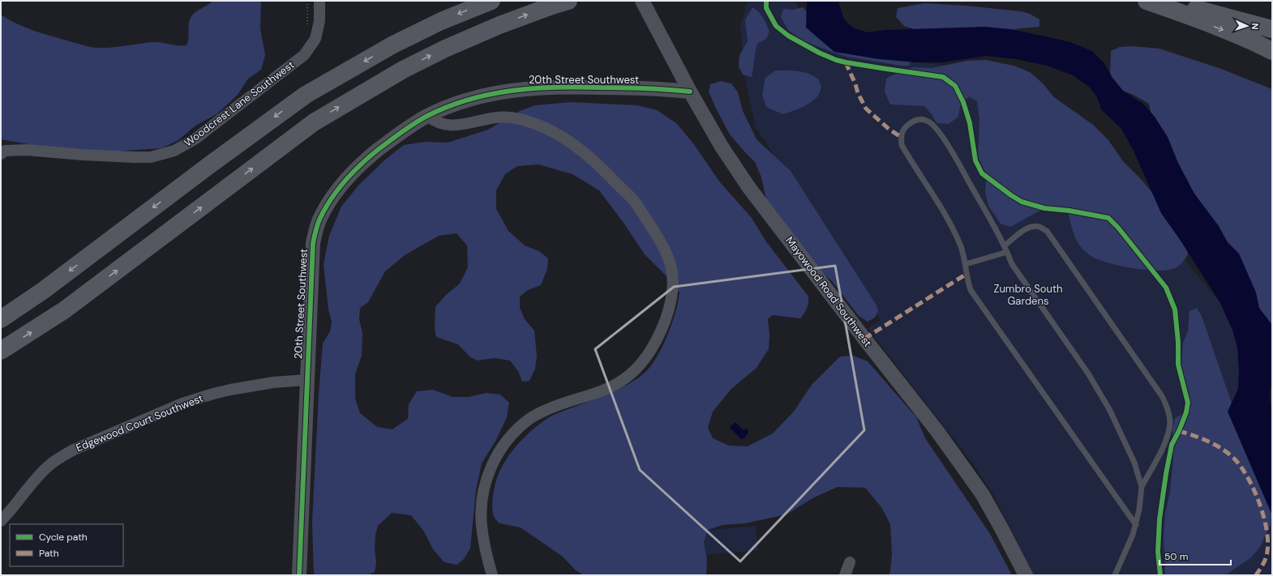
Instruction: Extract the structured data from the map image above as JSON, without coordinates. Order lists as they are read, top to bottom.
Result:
{
  "streets": {
    "street": [
      "20th Street Southwest",
      "Woodcrest Lane Southwest",
      "Mayowood Road Southwest",
      "Edgewood Court Southwest"
    ]
  },
  "crossings": [
    ["20th Street Southwest", "Mayowood Road Southwest"],
    ["20th Street Southwest", "Edgewood Court Southwest"]
  ],
  "parks": ["Zumbro South Gardens"],
  "legend": ["Cycle path", "Path"],
  "scale_bar": "50 m",
  "north": "right"
}
